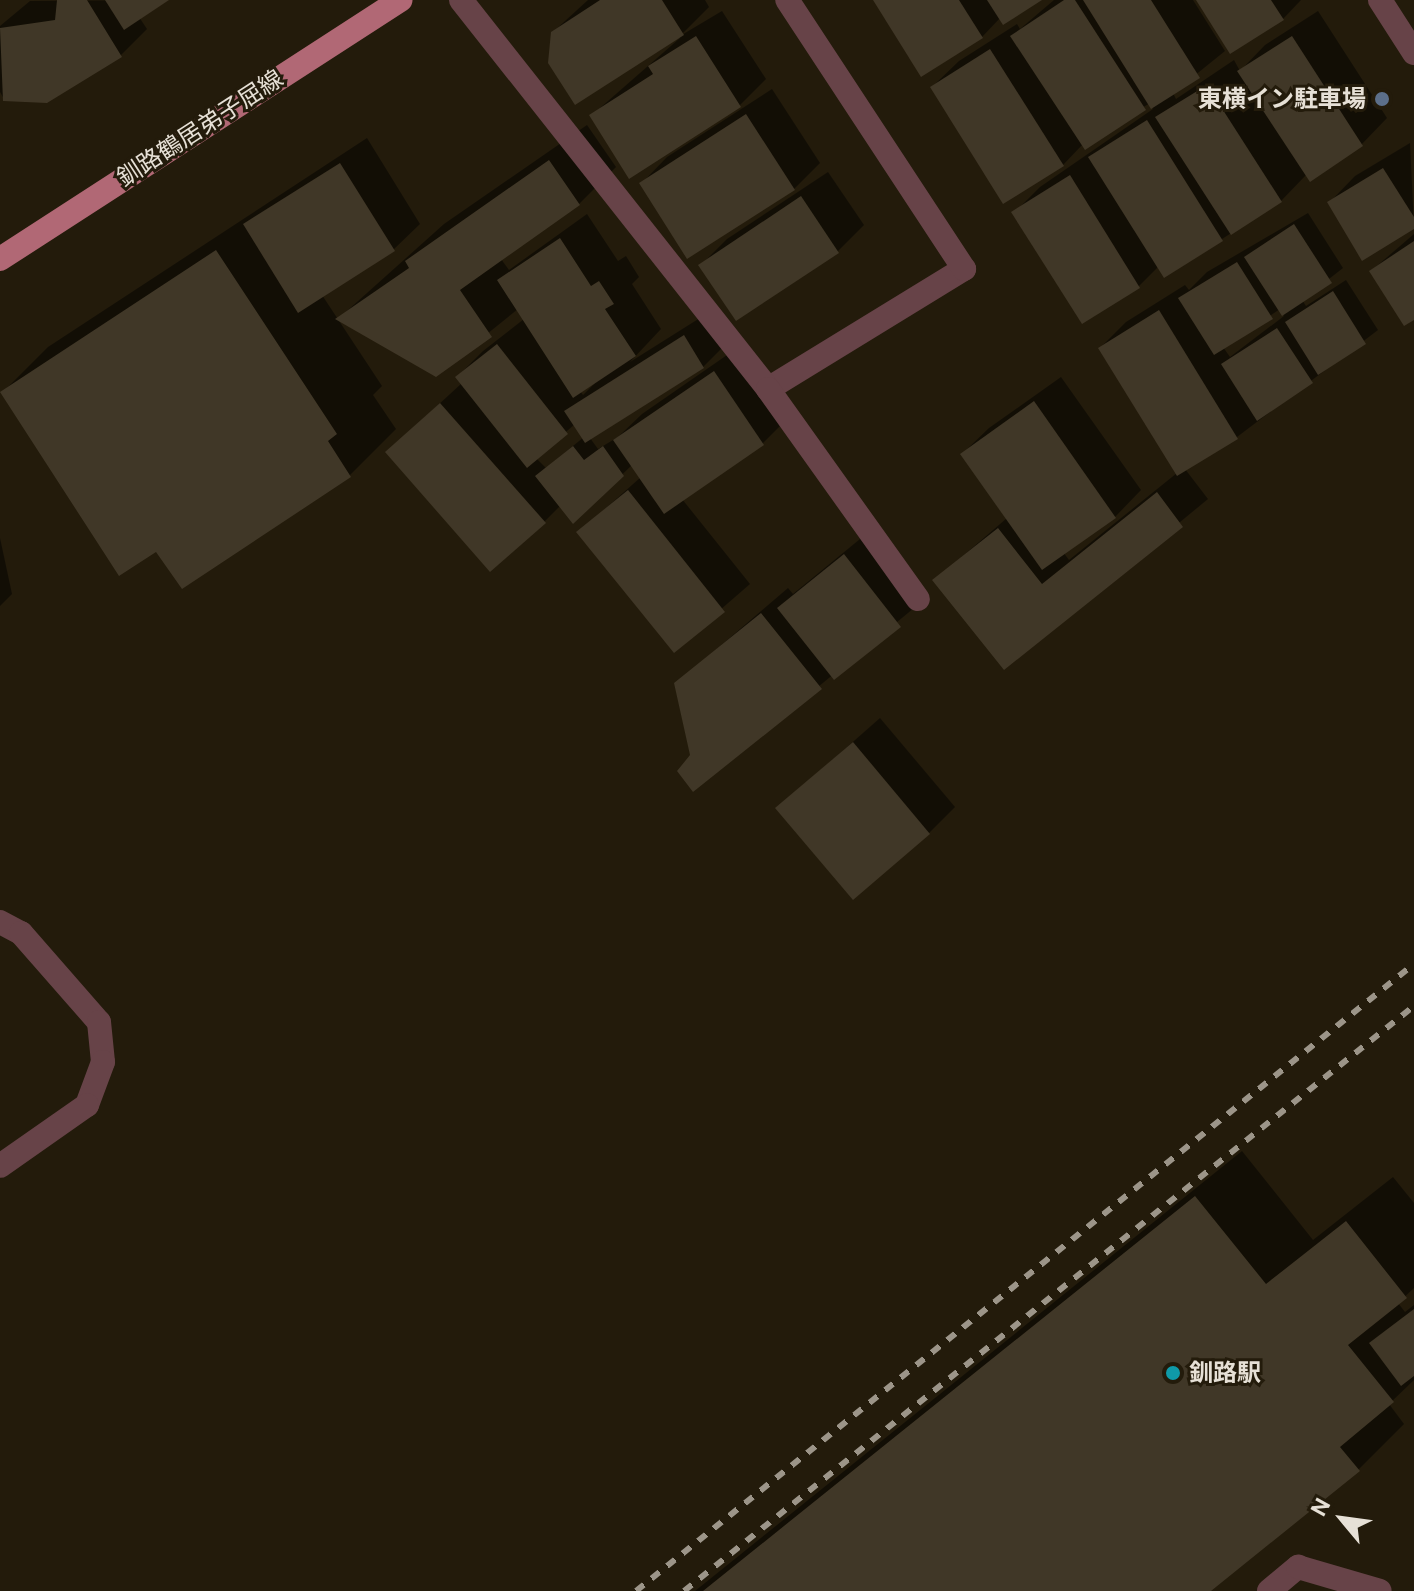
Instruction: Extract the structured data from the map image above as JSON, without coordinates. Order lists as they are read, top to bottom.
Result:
{
  "streets": {
    "main road": ["釧路鶴居弟子屈線"]
  },
  "places": ["東横イン駐車場", "釧路駅"],
  "north": "top left"
}
